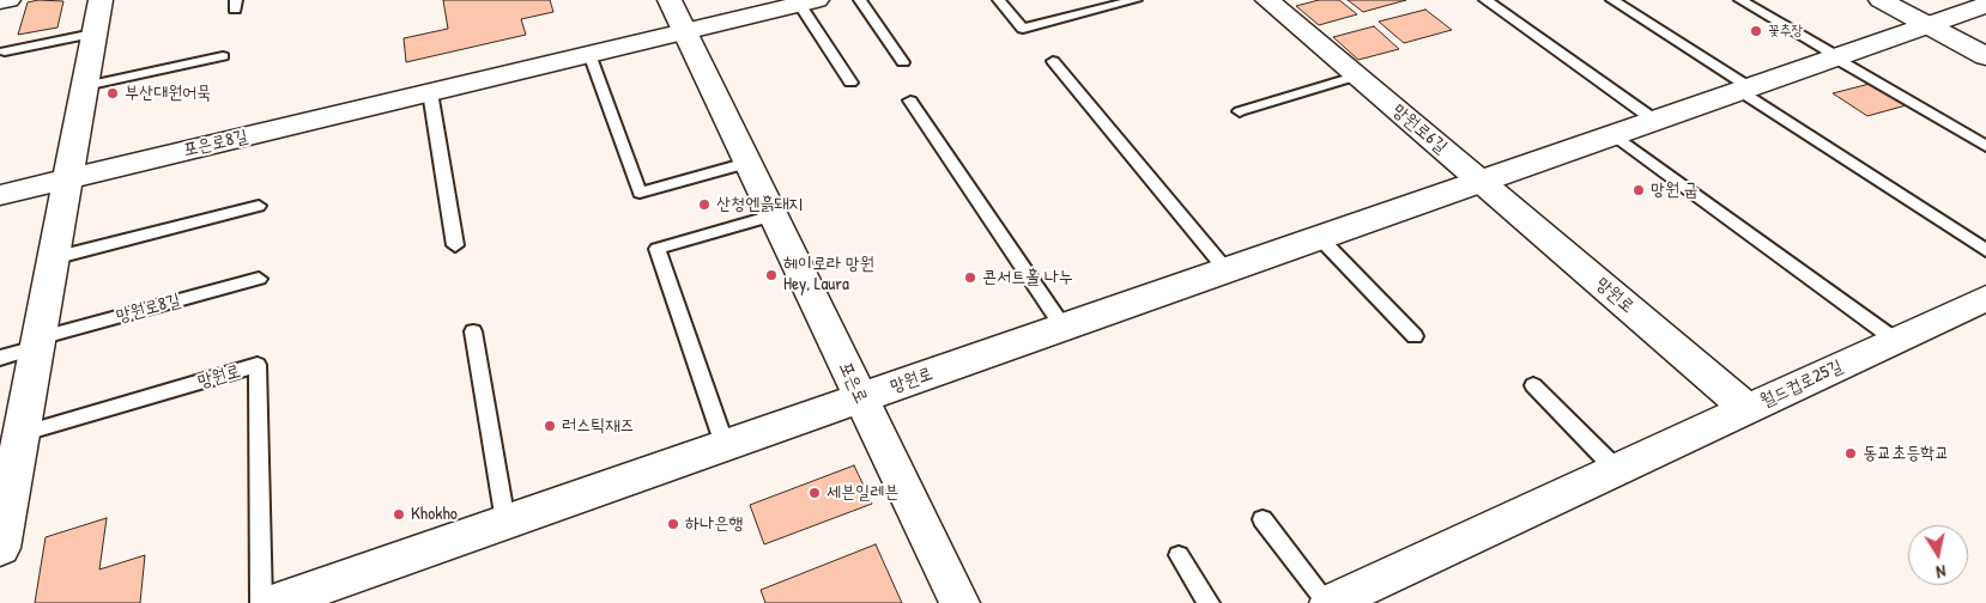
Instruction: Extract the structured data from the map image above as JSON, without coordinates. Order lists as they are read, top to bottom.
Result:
{
  "streets": {
    "street": [
      "망원로6길",
      "포은로8길",
      "망원로",
      "포은로",
      "월드컵로25길"
    ],
    "lane": ["망원로8길"]
  },
  "crossings": [
    ["망원로6길", "망원로"],
    ["포은로8길", "포은로"],
    ["망원로", "포은로"],
    ["망원로", "월드컵로25길"]
  ],
  "places": [
    "꽃추장",
    "부산대원어묵",
    "망원 굽",
    "산청엔흙돼지",
    "헤이로라 망원 Hey, Laura",
    "콘서트홀 나누",
    "러스틱재즈",
    "동교초등학교",
    "세븐일레븐",
    "Khokho",
    "하나은행"
  ],
  "north": "bottom"
}
